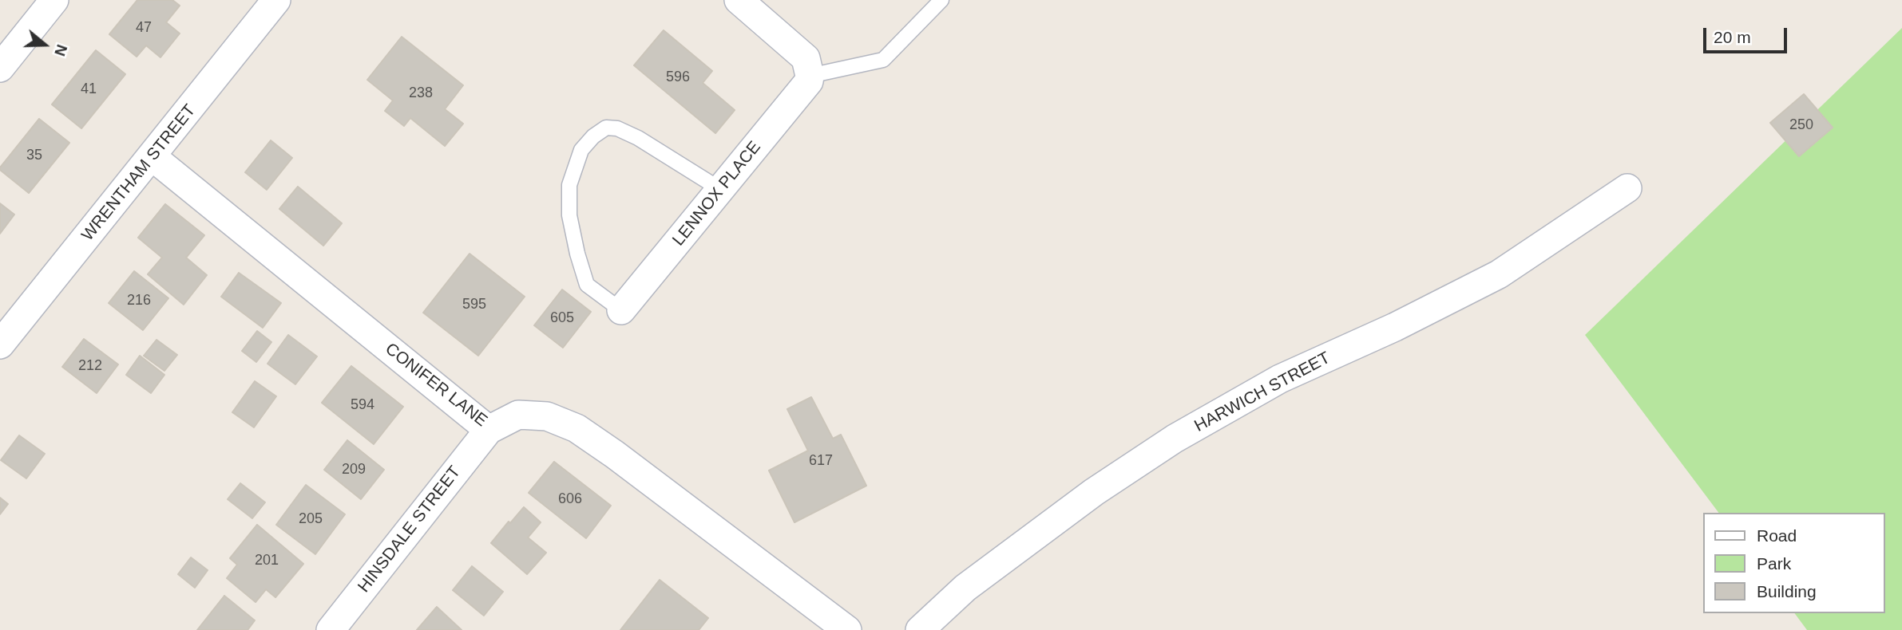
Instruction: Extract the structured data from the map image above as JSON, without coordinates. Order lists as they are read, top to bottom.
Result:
{
  "streets": {
    "street": [
      "WRENTHAM STREET",
      "LENNOX PLACE",
      "CONIFER LANE",
      "HARWICH STREET",
      "HINSDALE STREET"
    ]
  },
  "crossings": [
    ["WRENTHAM STREET", "CONIFER LANE"],
    ["CONIFER LANE", "HINSDALE STREET"]
  ],
  "house_numbers": [
    "47",
    "596",
    "41",
    "238",
    "250",
    "35",
    "216",
    "595",
    "605",
    "212",
    "594",
    "617",
    "209",
    "606",
    "205",
    "201"
  ],
  "legend": ["Road", "Park", "Building"],
  "scale_bar": "20 m",
  "north": "right"
}
